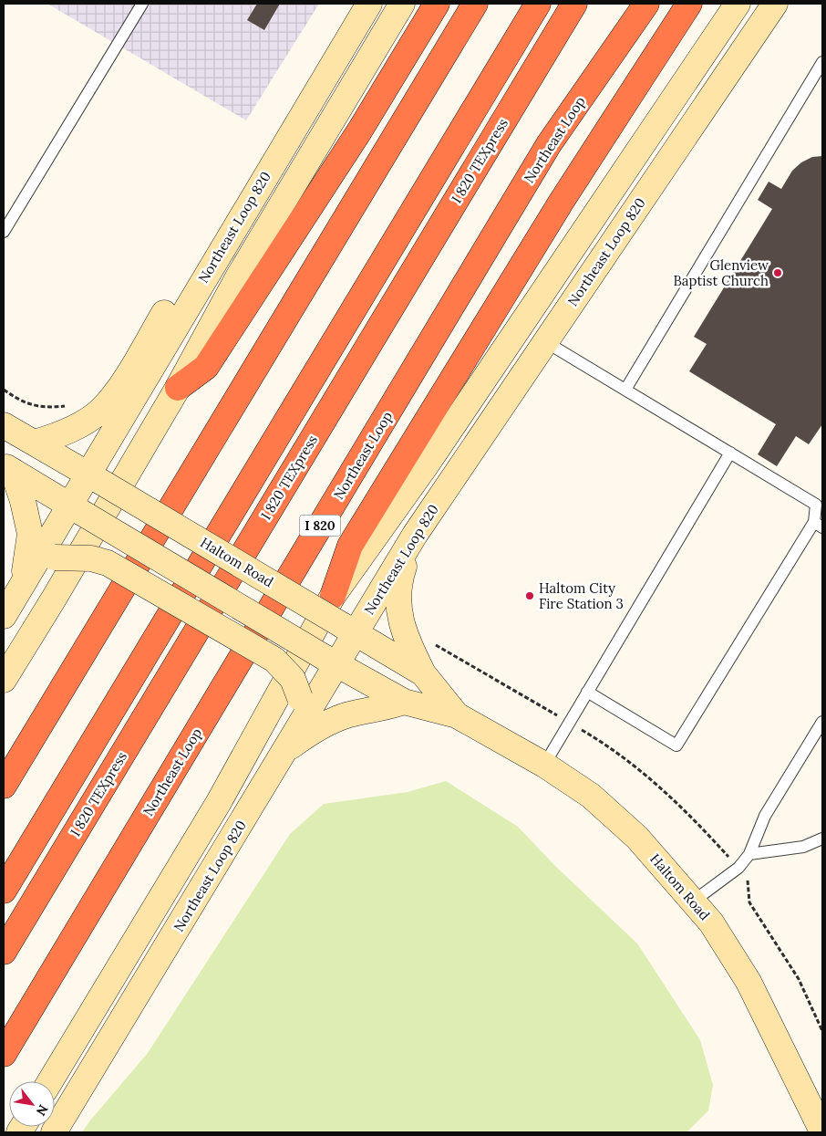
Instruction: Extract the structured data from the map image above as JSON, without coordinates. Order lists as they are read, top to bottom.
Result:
{
  "streets": {
    "highway": ["Northeast Loop", "I 820 TEXpress", "I 820"],
    "main road": ["Northeast Loop 820", "Haltom Road"]
  },
  "crossings": [
    ["Northeast Loop 820", "Haltom Road"]
  ],
  "places": ["Glenview Baptist Church", "Haltom City Fire Station 3"],
  "north": "bottom right"
}
